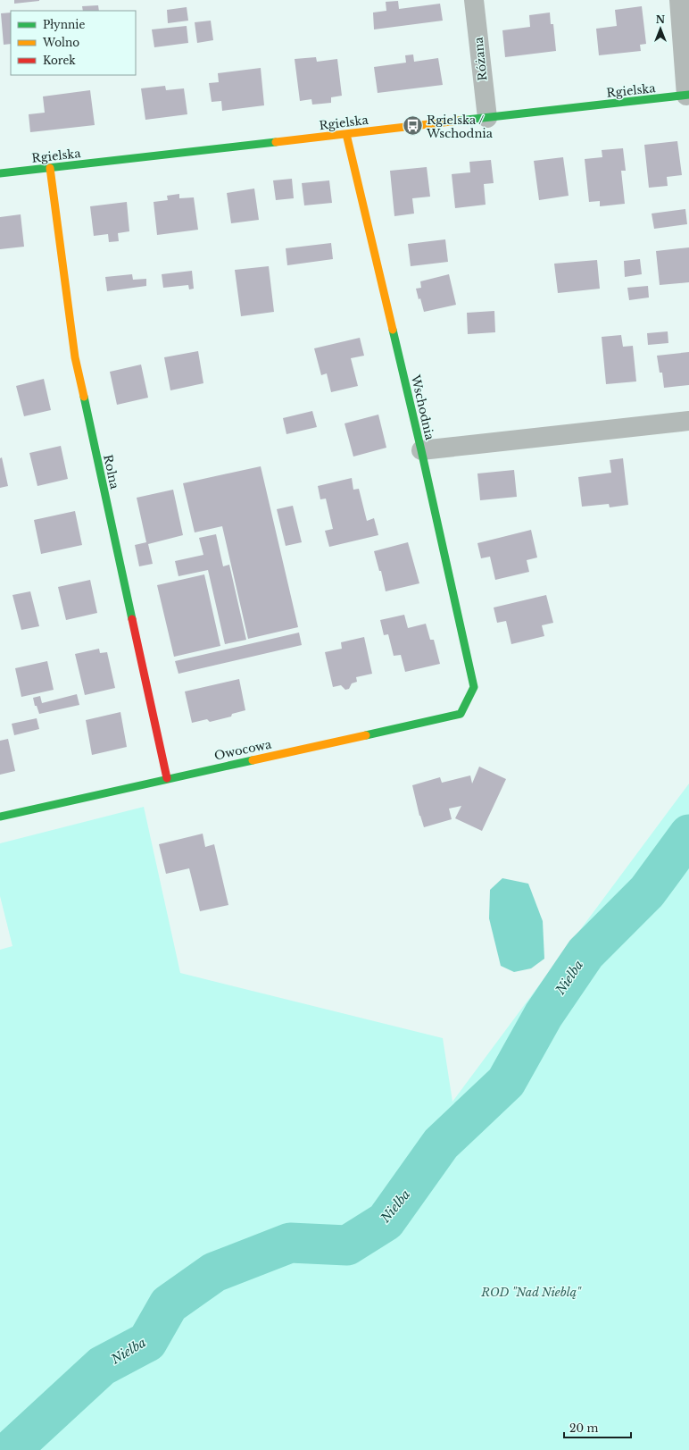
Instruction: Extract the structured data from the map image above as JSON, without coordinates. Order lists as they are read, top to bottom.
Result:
{
  "streets": {
    "street": [
      "Różana",
      "Rgielska",
      "Wschodnia",
      "Rolna",
      "Owocowa"
    ]
  },
  "crossings": [
    ["Różana", "Rgielska"],
    ["Rgielska", "Wschodnia"],
    ["Rgielska", "Rolna"],
    ["Wschodnia", "Owocowa"],
    ["Rolna", "Owocowa"]
  ],
  "water": ["Nielba"],
  "parks": ["ROD \"Nad Nieblą\""],
  "places": {
    "bus stop": ["Rgielska / Wschodnia"]
  },
  "legend": ["Płynnie", "Wolno", "Korek"],
  "scale_bar": "20 m",
  "north": "top"
}
